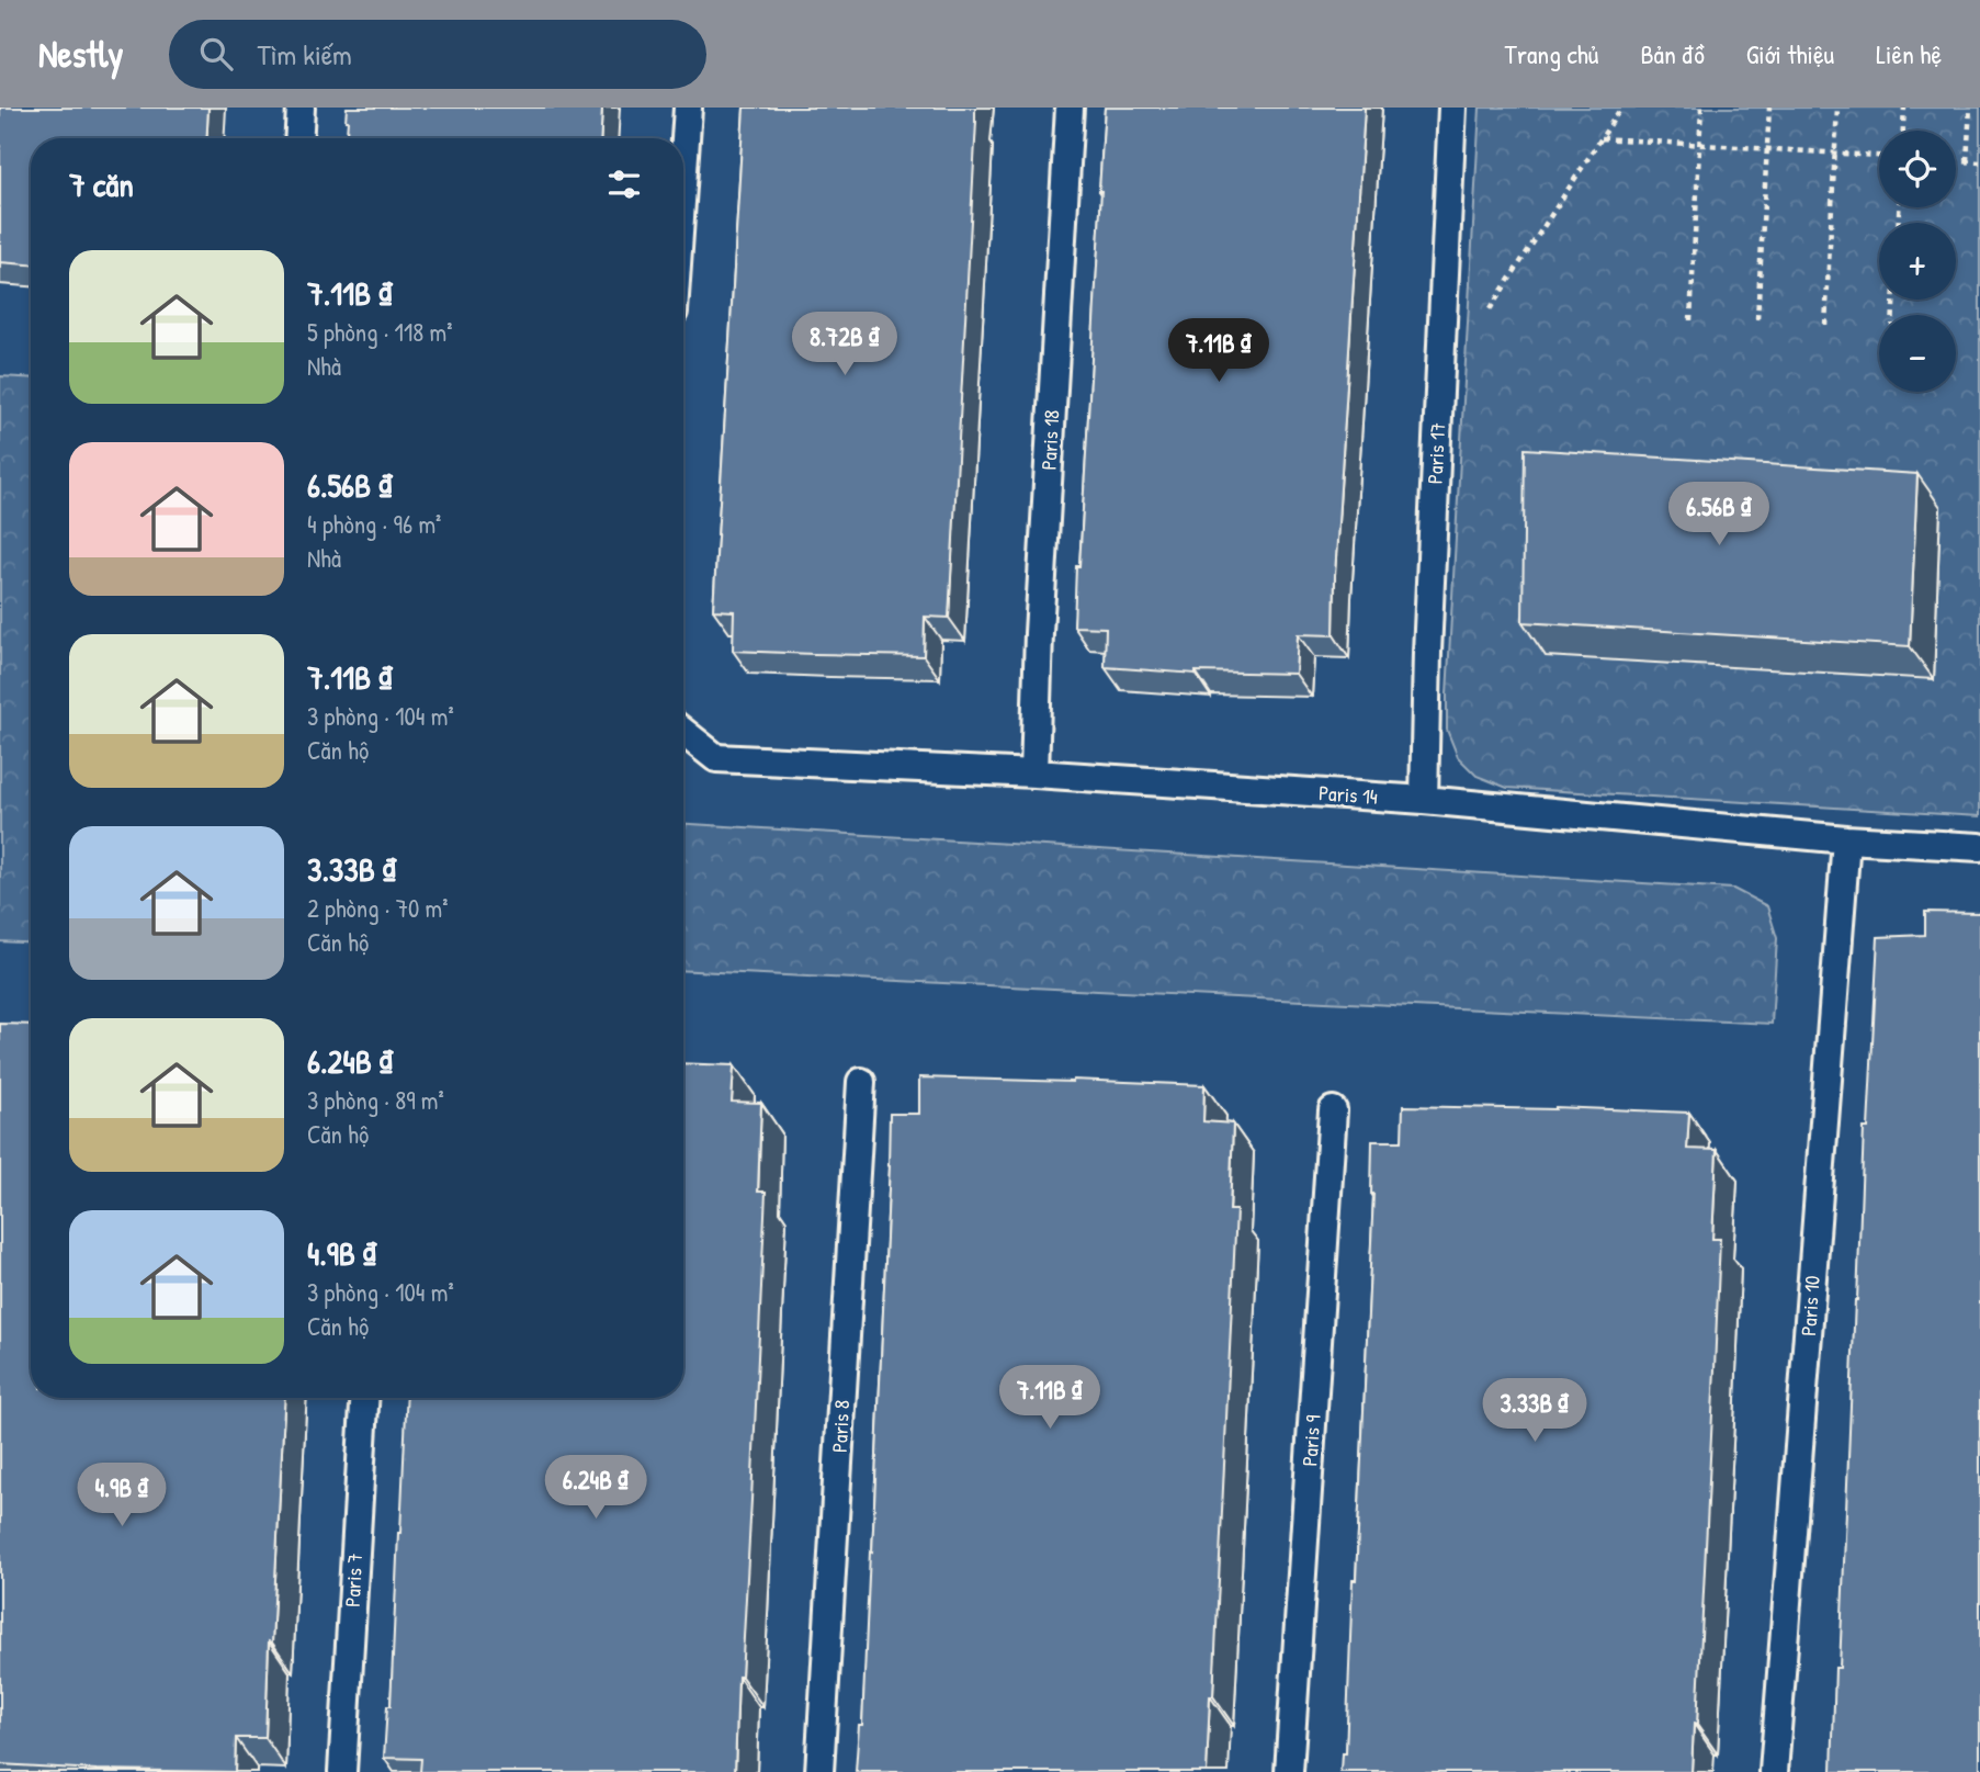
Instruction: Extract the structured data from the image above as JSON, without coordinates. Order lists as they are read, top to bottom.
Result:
{
  "streets": {
    "lane": [
      "Paris 18",
      "Paris 17",
      "Paris 14",
      "Paris 10",
      "Paris 8",
      "Paris 9",
      "Paris 7"
    ]
  },
  "crossings": [
    ["Paris 18", "Paris 14"],
    ["Paris 17", "Paris 14"],
    ["Paris 14", "Paris 10"]
  ],
  "page": {
    "header": "Nestly",
    "search": "Tìm kiếm",
    "nav": [
      "Trang chủ",
      "Bản đồ",
      "Giới thiệu",
      "Liên hệ"
    ],
    "map_buttons": ["+", "−"],
    "heading": "7 căn",
    "list": [
      {
        "name": "7.11B ₫",
        "note": "5 phòng · 118 m² · Nhà"
      },
      {
        "name": "6.56B ₫",
        "note": "4 phòng · 96 m² · Nhà"
      },
      {
        "name": "7.11B ₫",
        "note": "3 phòng · 104 m² · Căn hộ"
      },
      {
        "name": "3.33B ₫",
        "note": "2 phòng · 70 m² · Căn hộ"
      },
      {
        "name": "6.24B ₫",
        "note": "3 phòng · 89 m² · Căn hộ"
      },
      {
        "name": "4.9B ₫",
        "note": "3 phòng · 104 m² · Căn hộ"
      }
    ],
    "price": [
      "8.72B ₫",
      "7.11B ₫",
      "6.56B ₫",
      "7.11B ₫",
      "3.33B ₫",
      "6.24B ₫",
      "4.9B ₫"
    ]
  }
}
